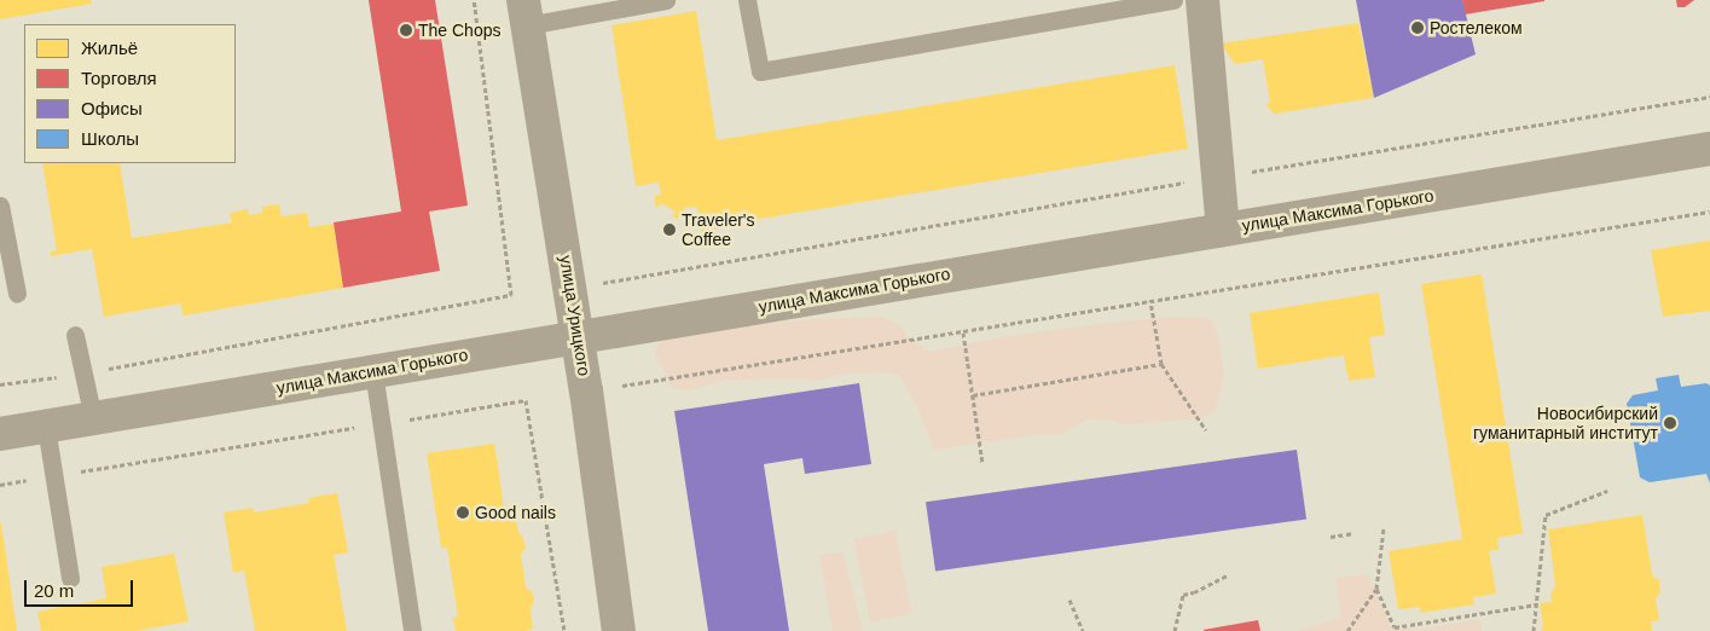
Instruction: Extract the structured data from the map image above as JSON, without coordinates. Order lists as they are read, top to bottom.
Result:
{
  "streets": {
    "street": ["улица Максима Горького", "улица Урицкого"]
  },
  "crossings": [
    ["улица Максима Горького", "улица Урицкого"]
  ],
  "places": [
    "Ростелеком",
    "The Chops",
    "Traveler's Coffee",
    "Новосибирский гуманитарный институт",
    "Good nails"
  ],
  "legend": [
    "Жильё",
    "Торговля",
    "Офисы",
    "Школы"
  ],
  "scale_bar": "20 m"
}
